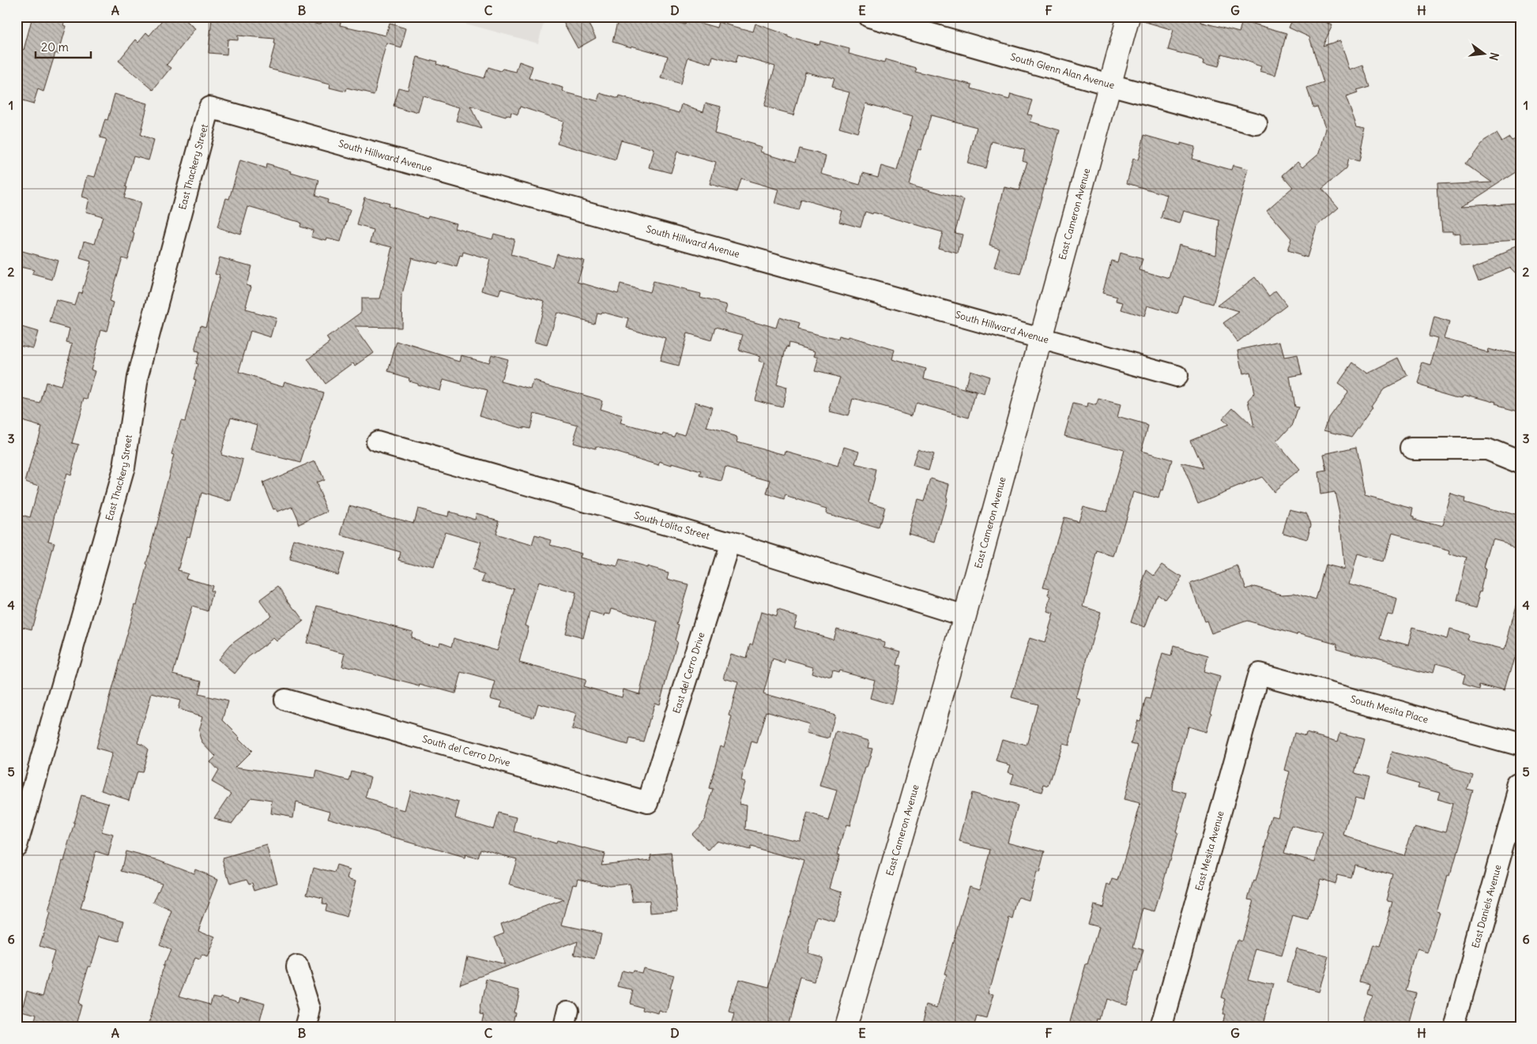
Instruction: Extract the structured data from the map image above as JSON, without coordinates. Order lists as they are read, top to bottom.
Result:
{
  "streets": {
    "main road": ["East Cameron Avenue"],
    "street": [
      "South Glenn Alan Avenue",
      "South Hillward Avenue",
      "East Thackery Street",
      "South Lolita Street",
      "East del Cerro Drive",
      "South Mesita Place",
      "South del Cerro Drive",
      "East Mesita Avenue",
      "East Daniels Avenue"
    ]
  },
  "crossings": [
    ["South Glenn Alan Avenue", "East Cameron Avenue"],
    ["South Hillward Avenue", "East Thackery Street"],
    ["South Hillward Avenue", "East Cameron Avenue"],
    ["East Cameron Avenue", "South Lolita Street"],
    ["South Lolita Street", "East del Cerro Drive"],
    ["East del Cerro Drive", "South del Cerro Drive"],
    ["South Mesita Place", "East Mesita Avenue"]
  ],
  "scale_bar": "20 m",
  "north": "right",
  "grid": {
    "columns": [
      "A",
      "B",
      "C",
      "D",
      "E",
      "F",
      "G",
      "H"
    ],
    "rows": [
      "1",
      "2",
      "3",
      "4",
      "5",
      "6"
    ]
  }
}
